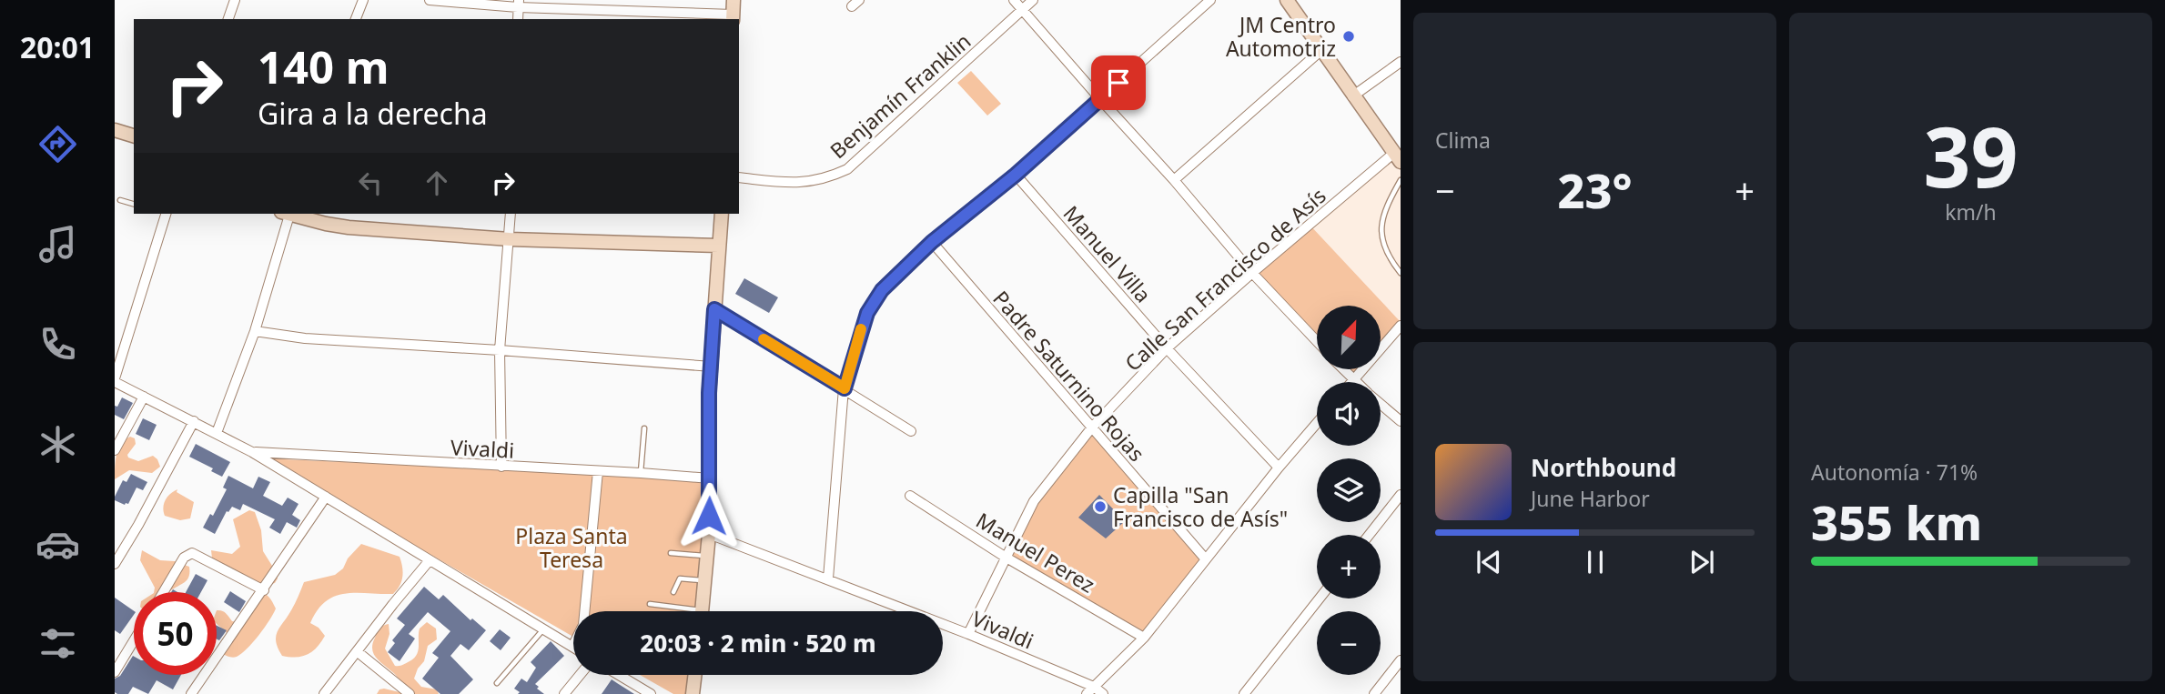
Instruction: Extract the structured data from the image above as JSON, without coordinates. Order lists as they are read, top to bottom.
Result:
{
  "streets": {
    "street": [
      "Benjamín Franklin",
      "Manuel Villa",
      "Calle San Francisco de Asís",
      "Padre Saturnino Rojas",
      "Vivaldi",
      "Manuel Perez"
    ]
  },
  "crossings": [
    ["Manuel Villa", "Calle San Francisco de Asís"],
    ["Calle San Francisco de Asís", "Padre Saturnino Rojas"],
    ["Calle San Francisco de Asís", "Vivaldi"],
    ["Calle San Francisco de Asís", "Manuel Perez"]
  ],
  "parks": ["Plaza Santa Teresa"],
  "places": ["JM Centro Automotriz", "Capilla \"San Francisco de Asís\""],
  "north": "top right",
  "page": {
    "tabs": "20:01",
    "tile": [
      "Clima",
      ["39", "km/h"],
      ["Autonomía · 71%", "355 km"]
    ],
    "turn": ["140 m", "Gira a la derecha"],
    "heat": ["−", "23°", "+"],
    "map_buttons": ["+", "−"],
    "song": ["Northbound", "June Harbor"],
    "limit": "50",
    "trip": "20:03 · 2 min · 520 m"
  }
}
